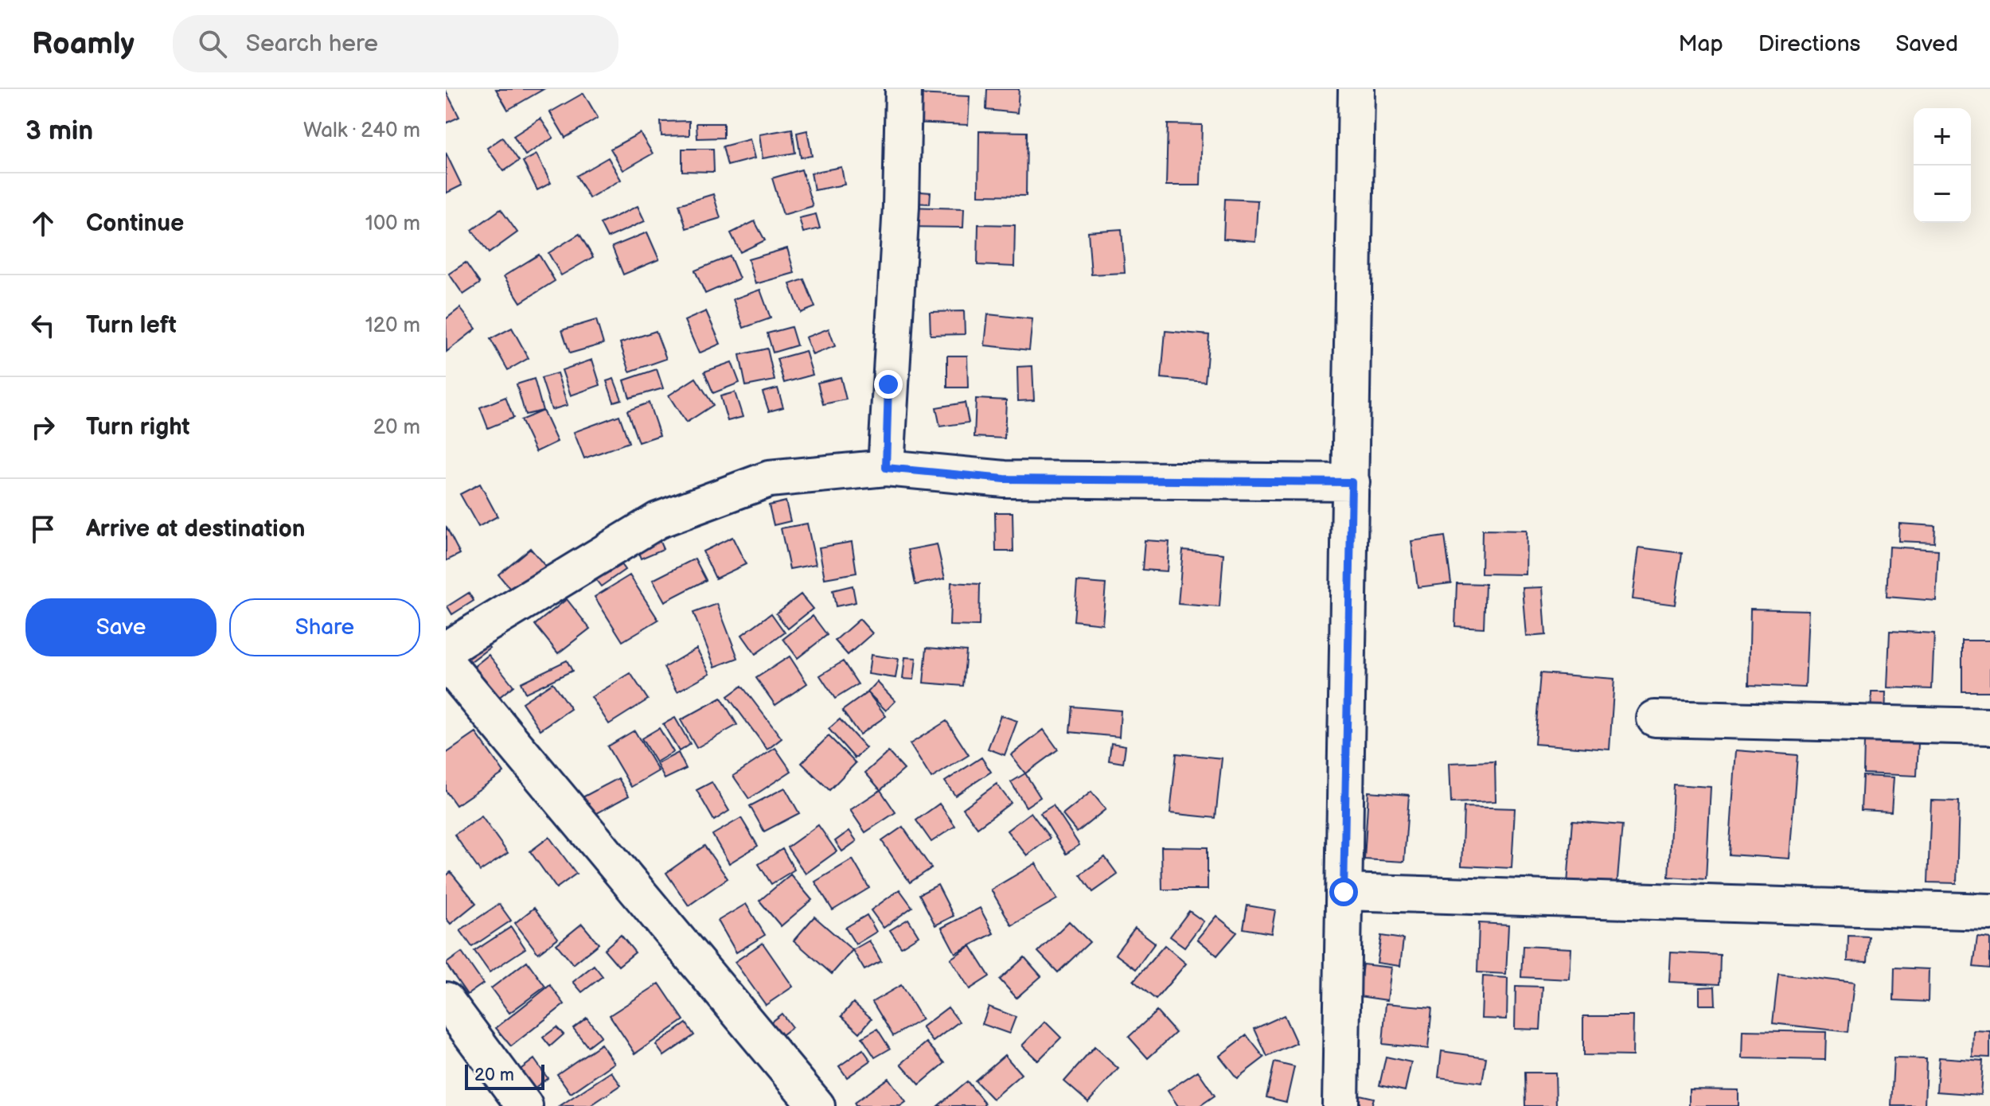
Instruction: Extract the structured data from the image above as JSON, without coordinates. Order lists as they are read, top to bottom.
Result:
{
  "scale_bar": "20 m",
  "page": {
    "header": "Roamly",
    "search": "Search here",
    "nav": ["Map", "Directions", "Saved"],
    "heading": ["3 min", "Walk · 240 m"],
    "map_buttons": ["+", "−"],
    "list": [
      ["Continue", "100 m"],
      ["Turn left", "120 m"],
      ["Turn right", "20 m"],
      "Arrive at destination"
    ],
    "buttons": ["Save", "Share"],
    "scale": "20 m"
  }
}
